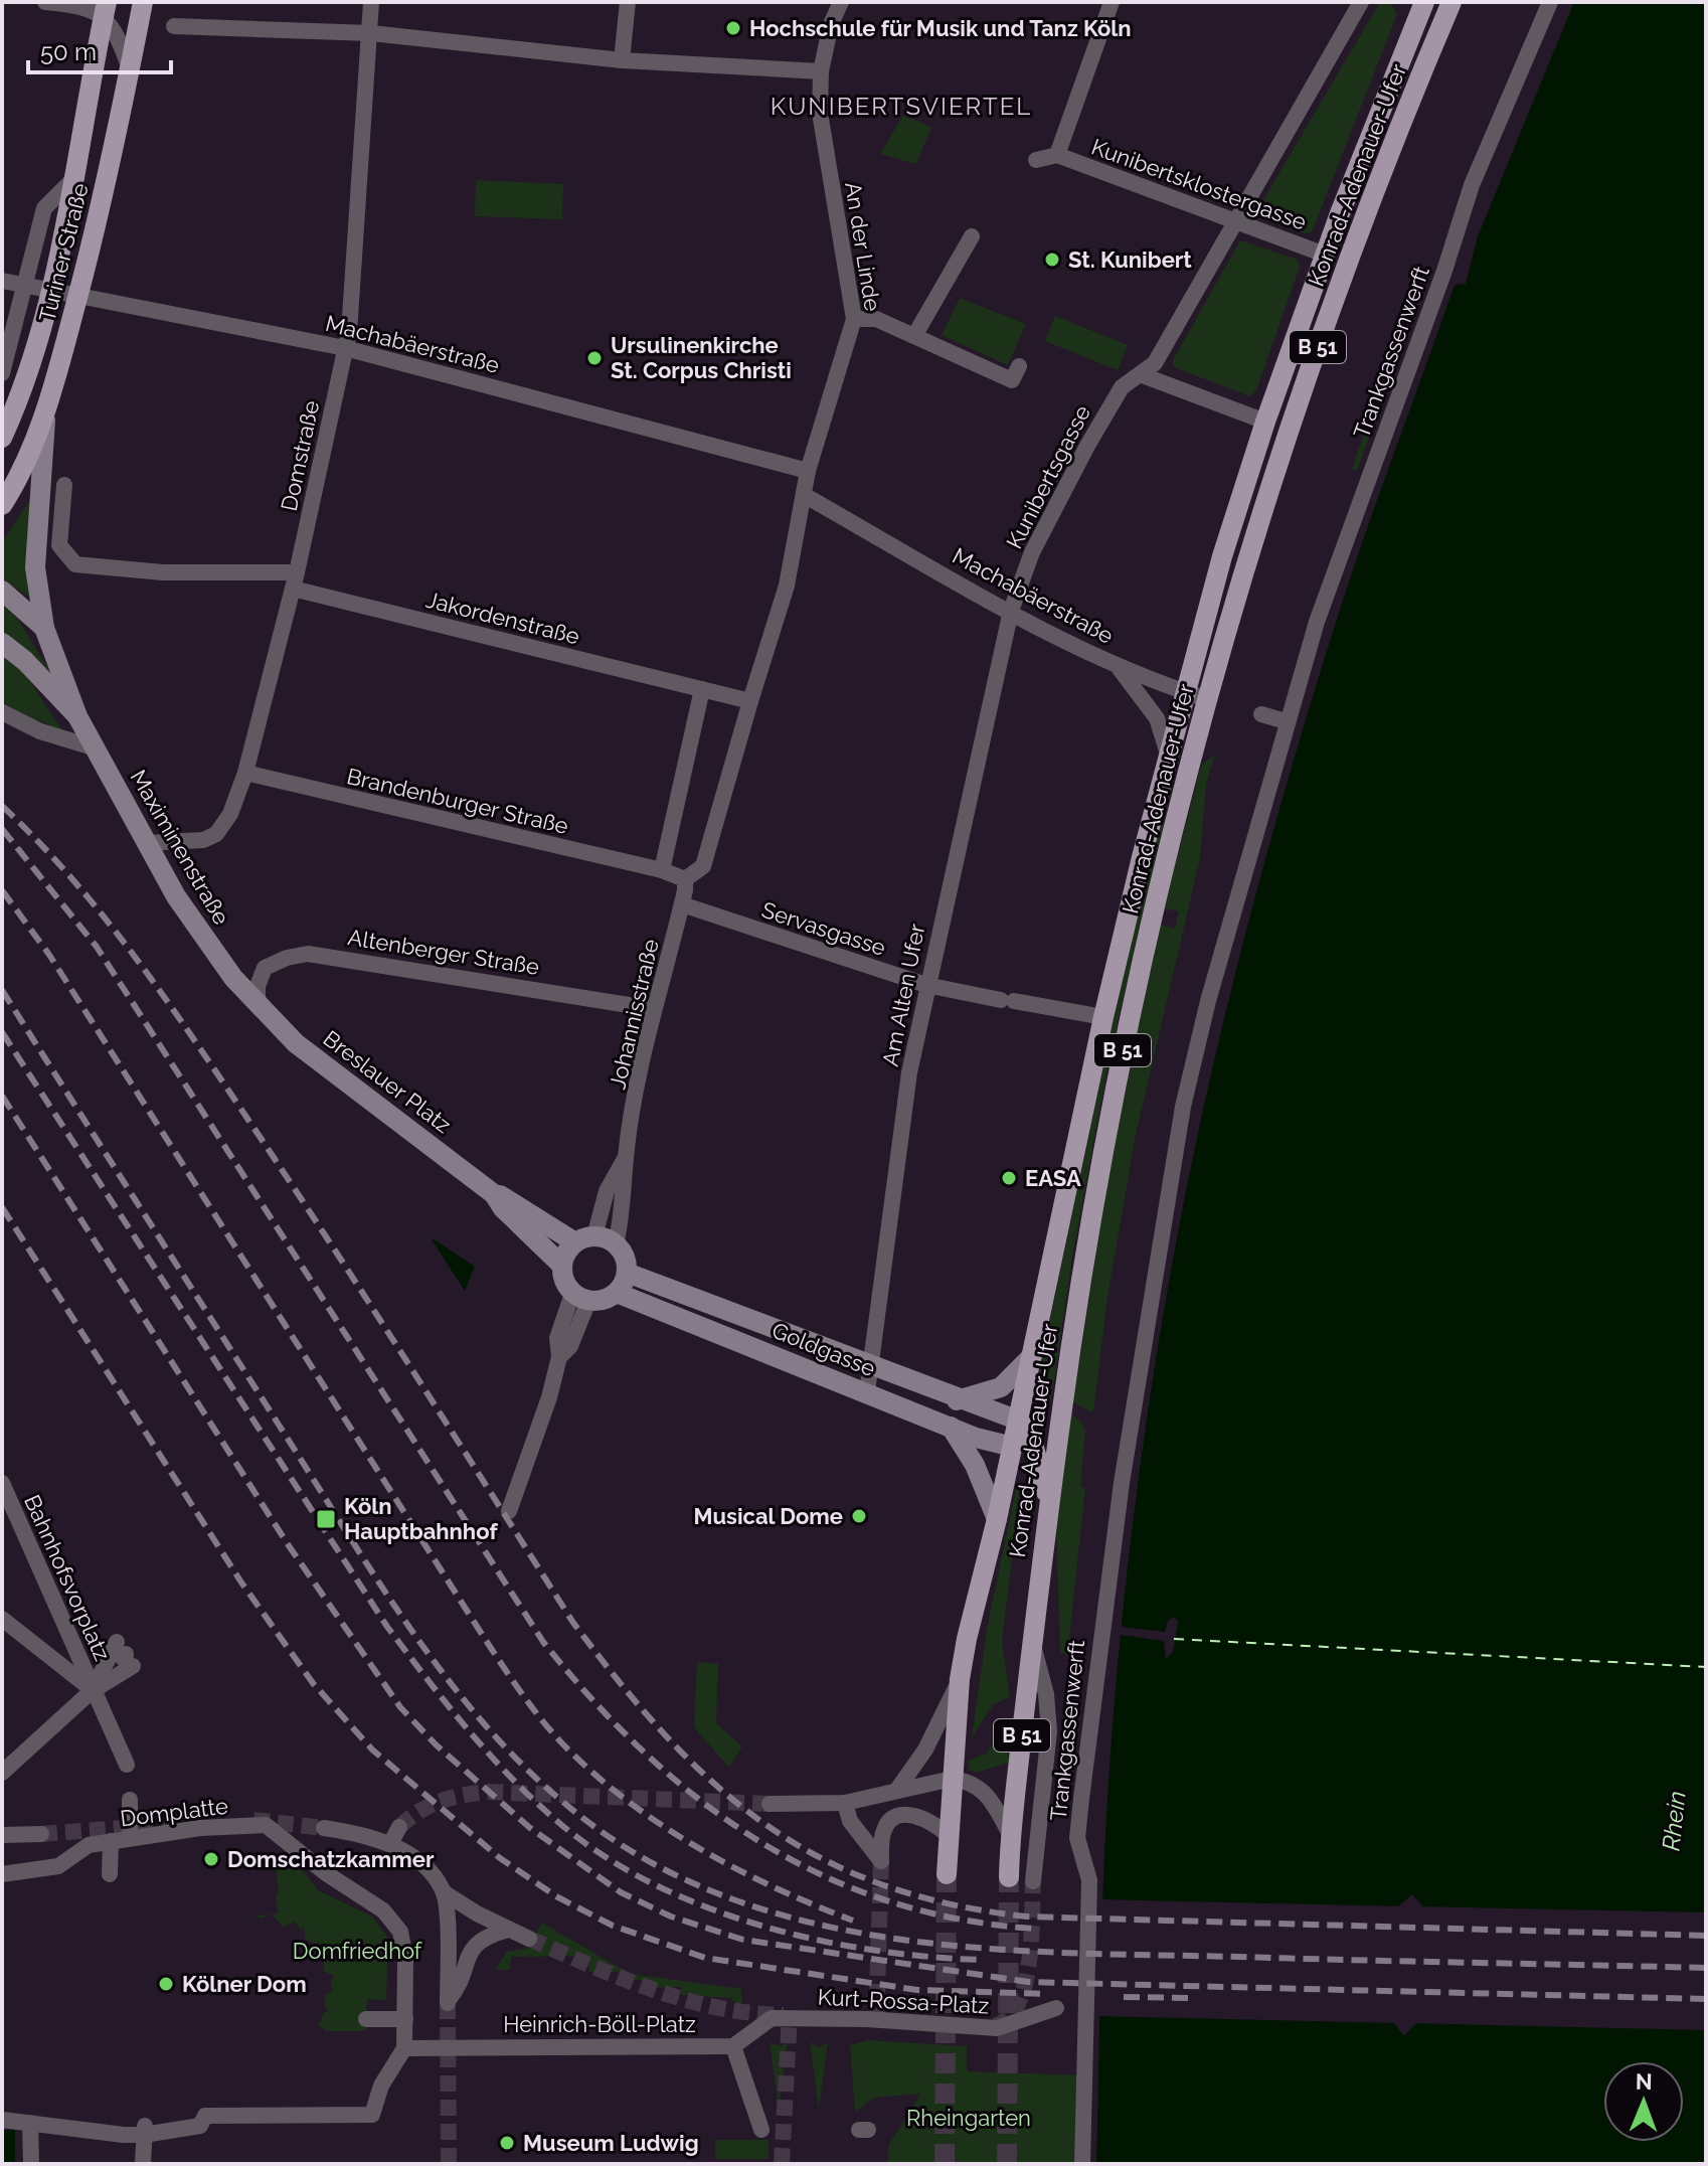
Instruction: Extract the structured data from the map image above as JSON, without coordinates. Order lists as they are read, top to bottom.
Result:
{
  "streets": {
    "main road": [
      "Konrad-Adenauer-Ufer",
      "Turiner Straße",
      "B 51",
      "Maximinenstraße",
      "Breslauer Platz",
      "Goldgasse"
    ],
    "street": [
      "Kunibertsklostergasse",
      "An der Linde",
      "Machabäerstraße",
      "Trankgassenwerft",
      "Domstraße",
      "Kunibertsgasse",
      "Jakordenstraße",
      "Brandenburger Straße",
      "Servasgasse",
      "Altenberger Straße",
      "Am Alten Ufer",
      "Johannisstraße",
      "Bahnhofsvorplatz",
      "Domplatte",
      "Kurt-Rossa-Platz",
      "Heinrich-Böll-Platz"
    ]
  },
  "crossings": [
    ["Konrad-Adenauer-Ufer", "Kunibertsklostergasse"],
    ["Konrad-Adenauer-Ufer", "Machabäerstraße"],
    ["Konrad-Adenauer-Ufer", "B 51"],
    ["Konrad-Adenauer-Ufer", "Servasgasse"],
    ["Konrad-Adenauer-Ufer", "Goldgasse"],
    ["An der Linde", "Machabäerstraße"],
    ["Turiner Straße", "Machabäerstraße"],
    ["Turiner Straße", "Maximinenstraße"],
    ["Machabäerstraße", "Domstraße"],
    ["Machabäerstraße", "Kunibertsgasse"],
    ["Machabäerstraße", "Am Alten Ufer"],
    ["Domstraße", "Jakordenstraße"],
    ["Domstraße", "Brandenburger Straße"],
    ["Domstraße", "Maximinenstraße"],
    ["Kunibertsgasse", "Am Alten Ufer"],
    ["Maximinenstraße", "Altenberger Straße"],
    ["Maximinenstraße", "Breslauer Platz"],
    ["Servasgasse", "Am Alten Ufer"],
    ["Servasgasse", "Johannisstraße"],
    ["Altenberger Straße", "Johannisstraße"],
    ["Altenberger Straße", "Breslauer Platz"],
    ["Am Alten Ufer", "Goldgasse"],
    ["Johannisstraße", "Breslauer Platz"],
    ["Johannisstraße", "Goldgasse"],
    ["Breslauer Platz", "Goldgasse"],
    ["Domplatte", "Heinrich-Böll-Platz"],
    ["Kurt-Rossa-Platz", "Heinrich-Böll-Platz"]
  ],
  "districts": ["KUNIBERTSVIERTEL"],
  "water": ["Rhein"],
  "parks": ["Domfriedhof", "Rheingarten"],
  "places": {
    "other": [
      "Hochschule für Musik und Tanz Köln",
      "St. Kunibert",
      "Ursulinenkirche St. Corpus Christi",
      "EASA",
      "Musical Dome",
      "Domschatzkammer",
      "Kölner Dom",
      "Museum Ludwig"
    ],
    "transit": ["Köln Hauptbahnhof"]
  },
  "scale_bar": "50 m",
  "north": "top"
}
